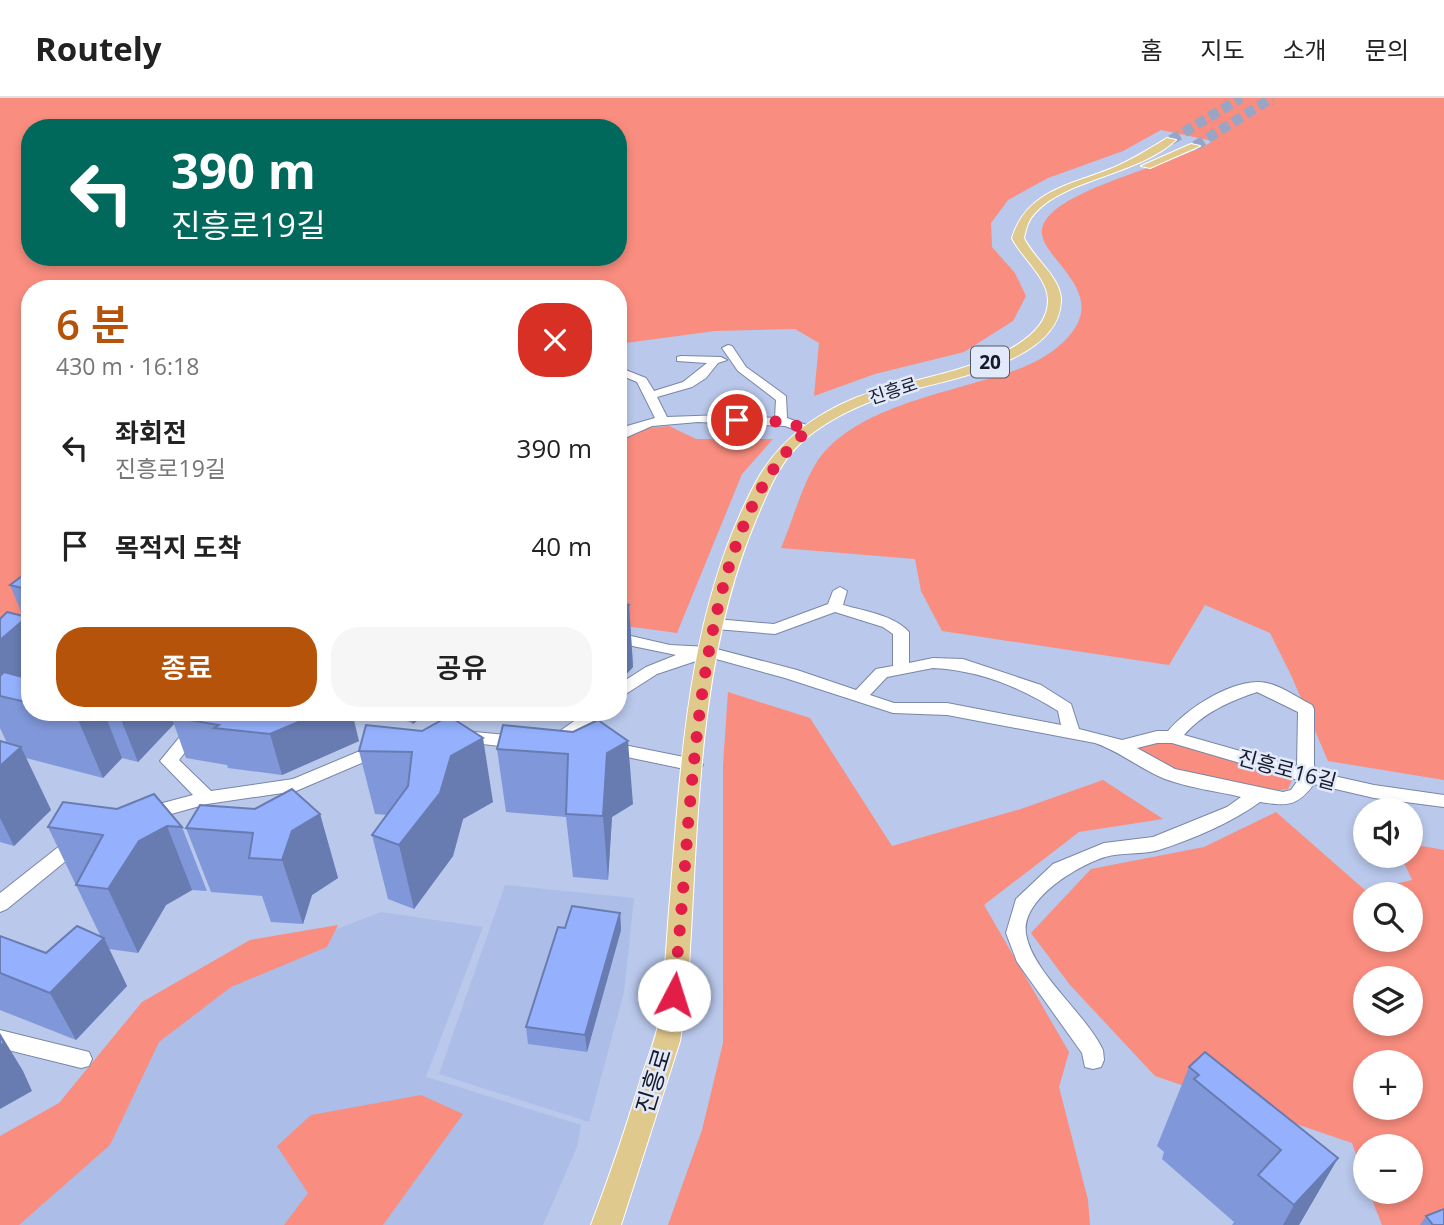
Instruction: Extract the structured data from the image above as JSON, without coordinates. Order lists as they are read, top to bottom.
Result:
{
  "streets": {
    "main road": ["20", "진흥로"],
    "street": ["진흥로16길"]
  },
  "page": {
    "header": "Routely",
    "nav": [
      "홈",
      "지도",
      "소개",
      "문의"
    ],
    "turn": ["390 m", "진흥로19길"],
    "heading": ["6 분", "430 m · 16:18"],
    "list": [
      {
        "name": "좌회전",
        "note": "진흥로19길",
        "value": "390 m"
      },
      {
        "name": "목적지 도착",
        "value": "40 m"
      }
    ],
    "buttons": ["종료", "공유"],
    "map_buttons": ["+", "−"]
  }
}
